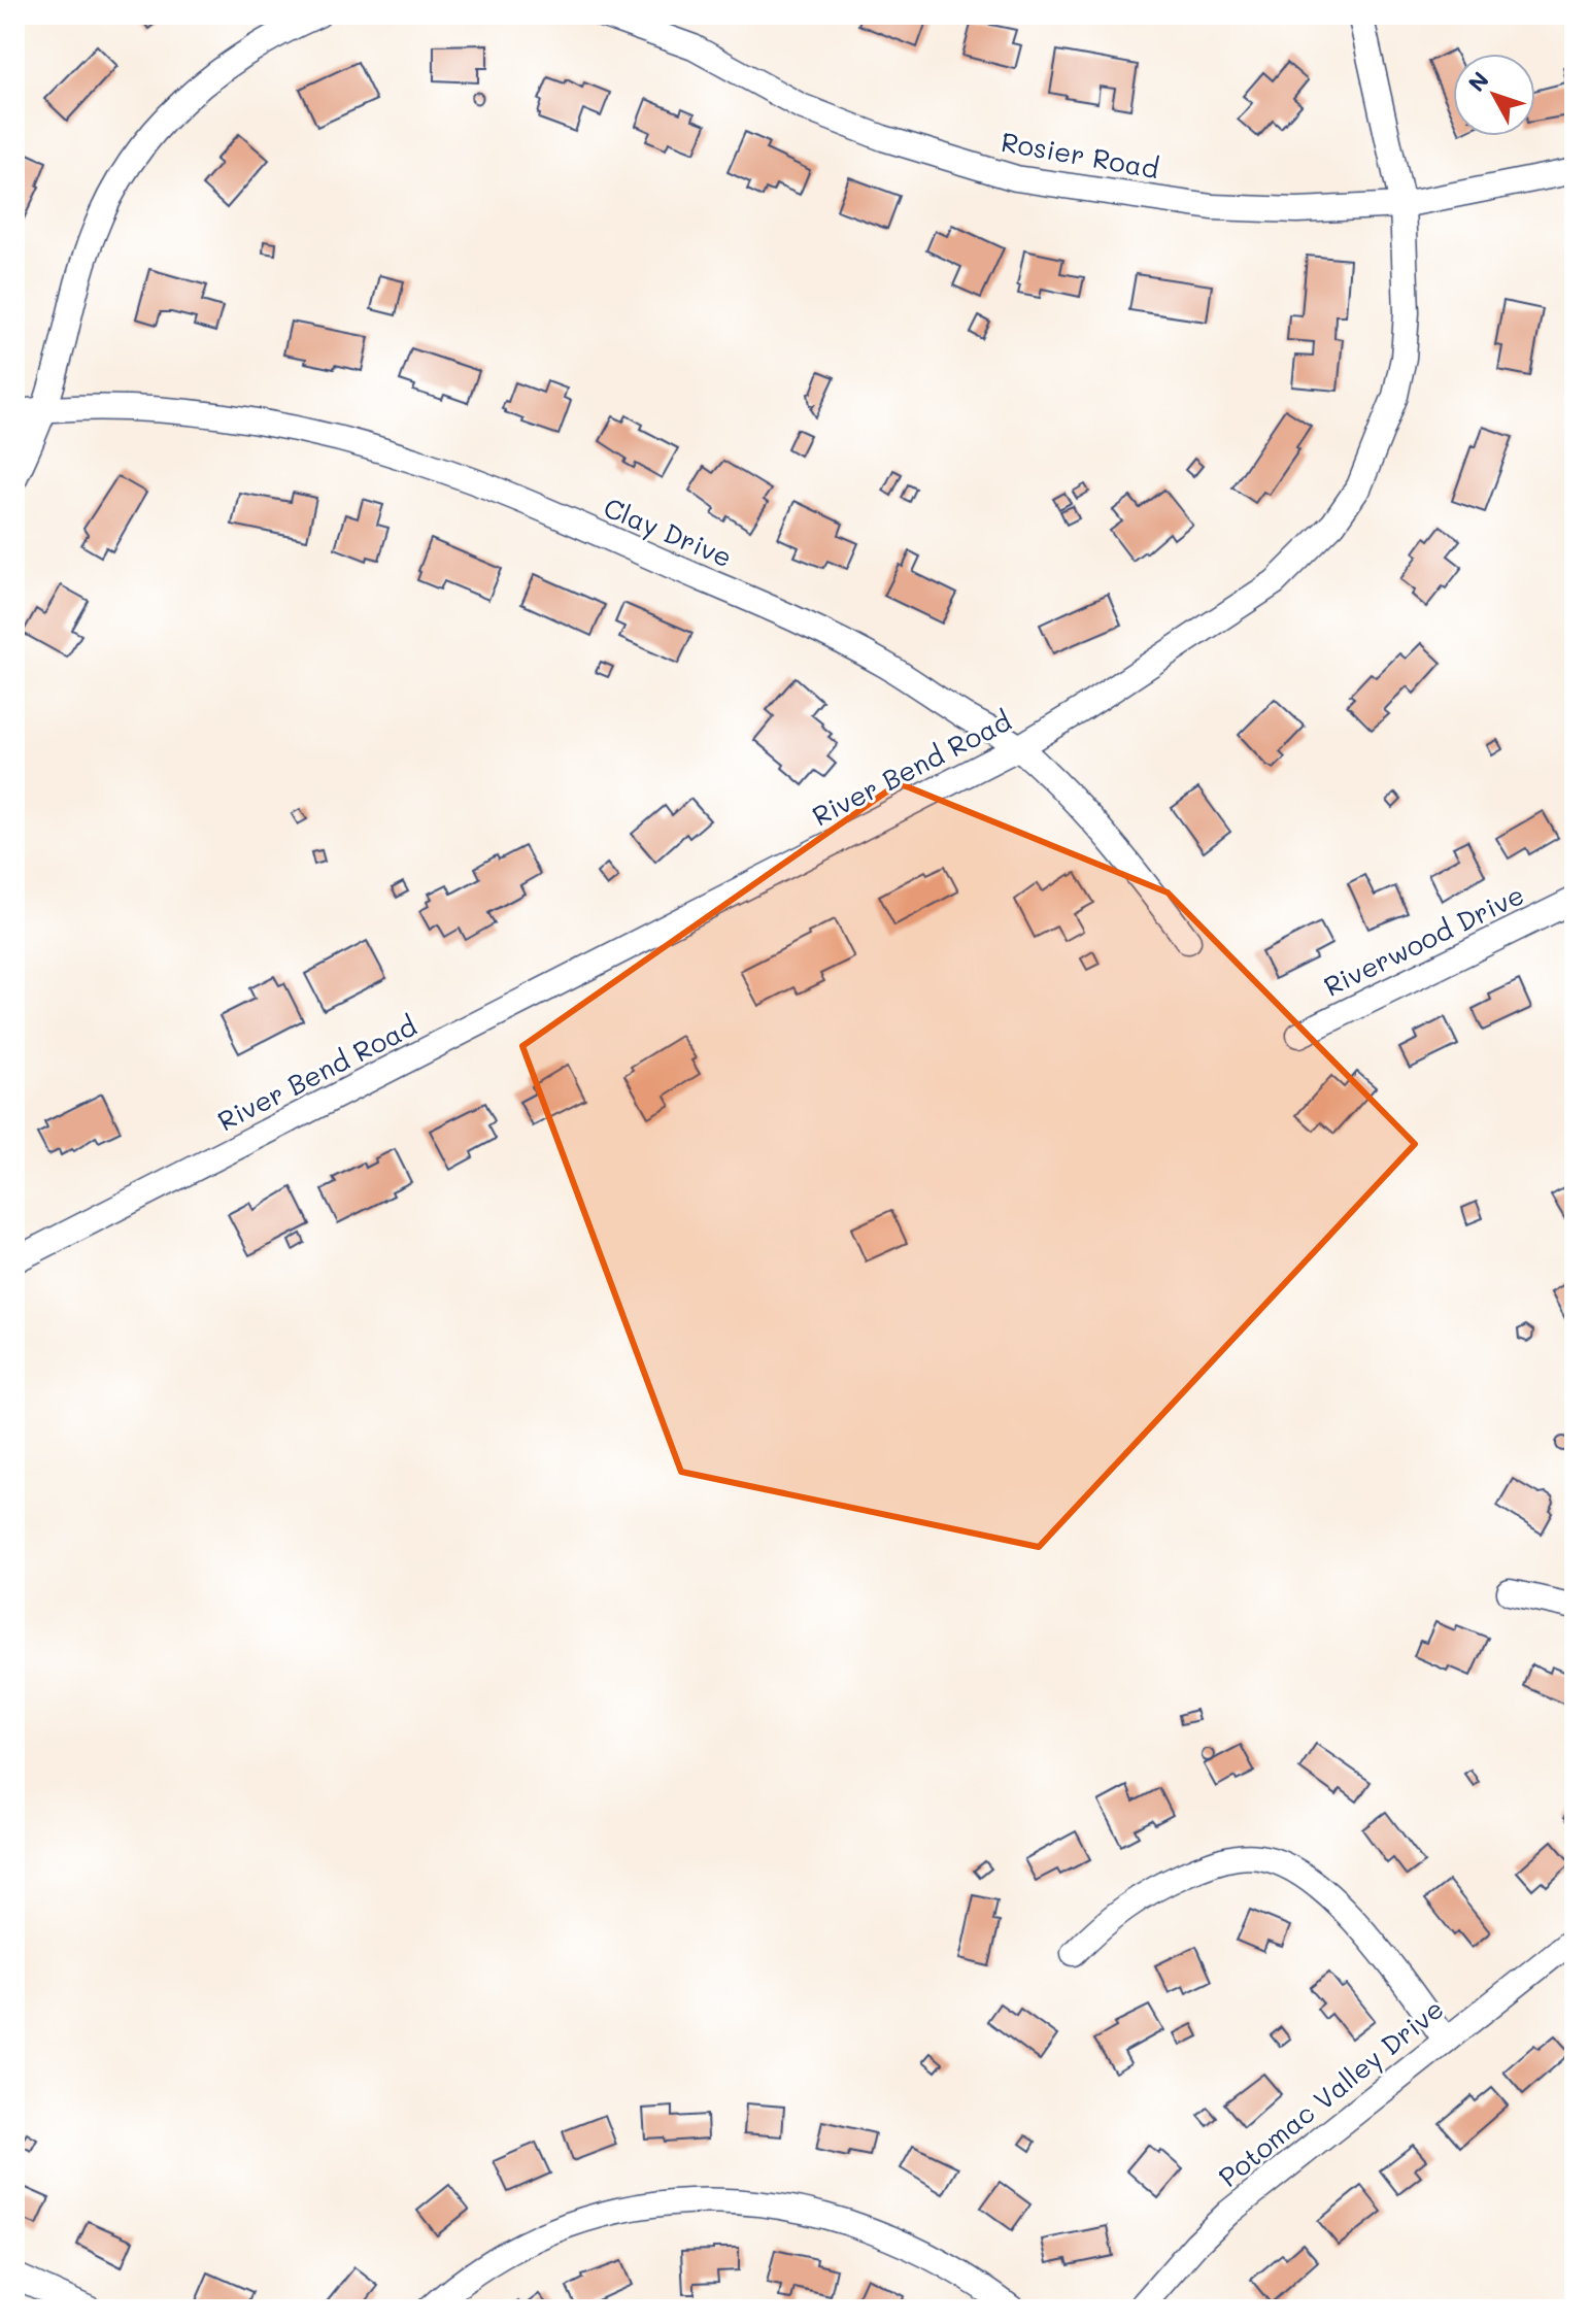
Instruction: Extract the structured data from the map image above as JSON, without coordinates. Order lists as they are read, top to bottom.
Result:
{
  "streets": {
    "street": [
      "Rosier Road",
      "Clay Drive",
      "River Bend Road",
      "Riverwood Drive",
      "Potomac Valley Drive"
    ]
  },
  "crossings": [
    ["Rosier Road", "River Bend Road"],
    ["Clay Drive", "River Bend Road"]
  ],
  "north": "top left"
}
